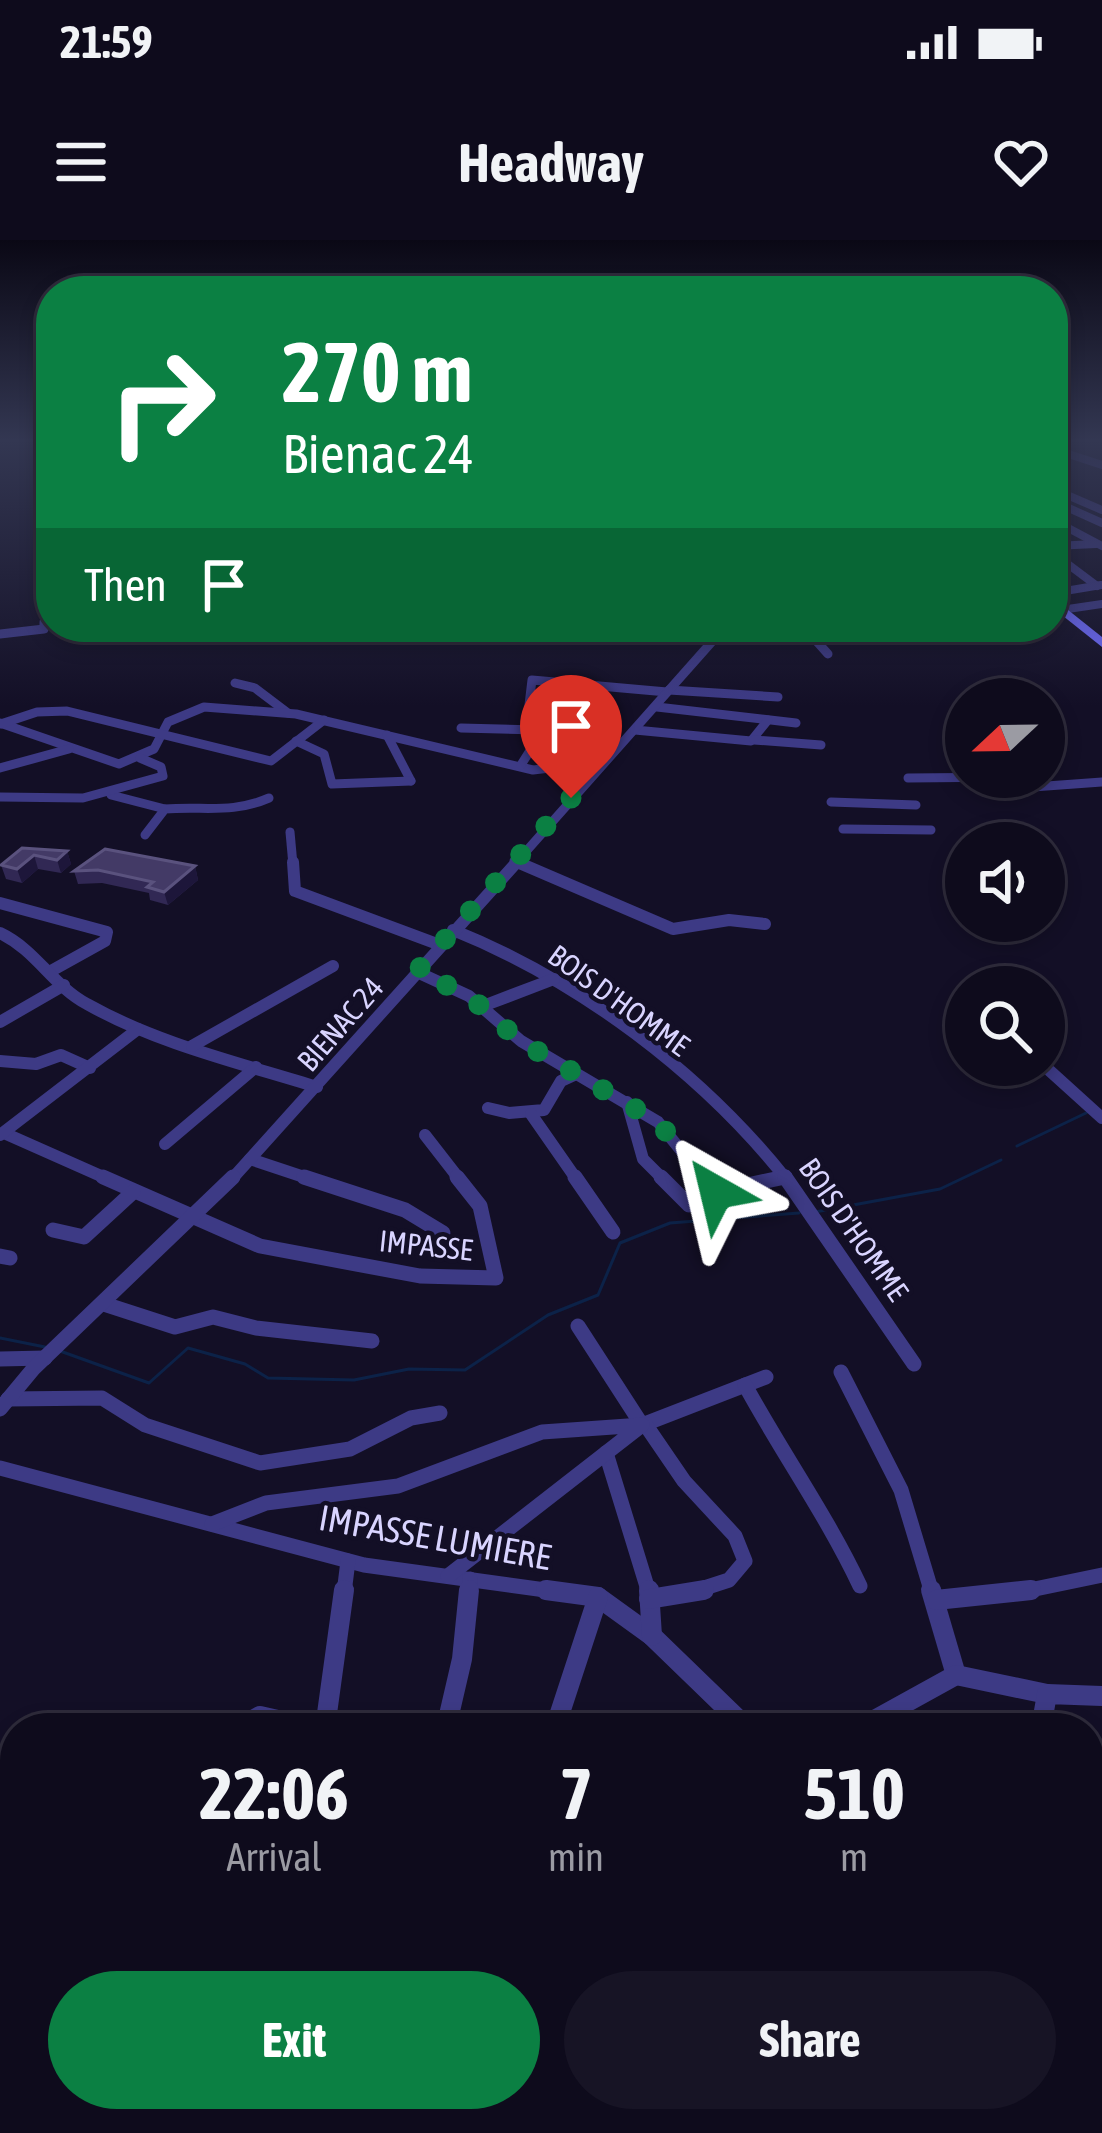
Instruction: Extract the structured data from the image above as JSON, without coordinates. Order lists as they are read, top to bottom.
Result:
{
  "streets": {
    "street": [
      "BOIS D'HOMME",
      "BIENAC 24",
      "IMPASSE",
      "IMPASSE LUMIERE"
    ]
  },
  "crossings": [
    ["BOIS D'HOMME", "BIENAC 24"],
    ["BIENAC 24", "IMPASSE"]
  ],
  "north": "left",
  "page": {
    "status": "21:59",
    "header": "Headway",
    "turn": ["270 m", "Bienac 24"],
    "then": "Then",
    "eta": [
      "22:06",
      "Arrival",
      "7",
      "min",
      "510",
      "m"
    ],
    "buttons": ["Exit", "Share"]
  }
}
